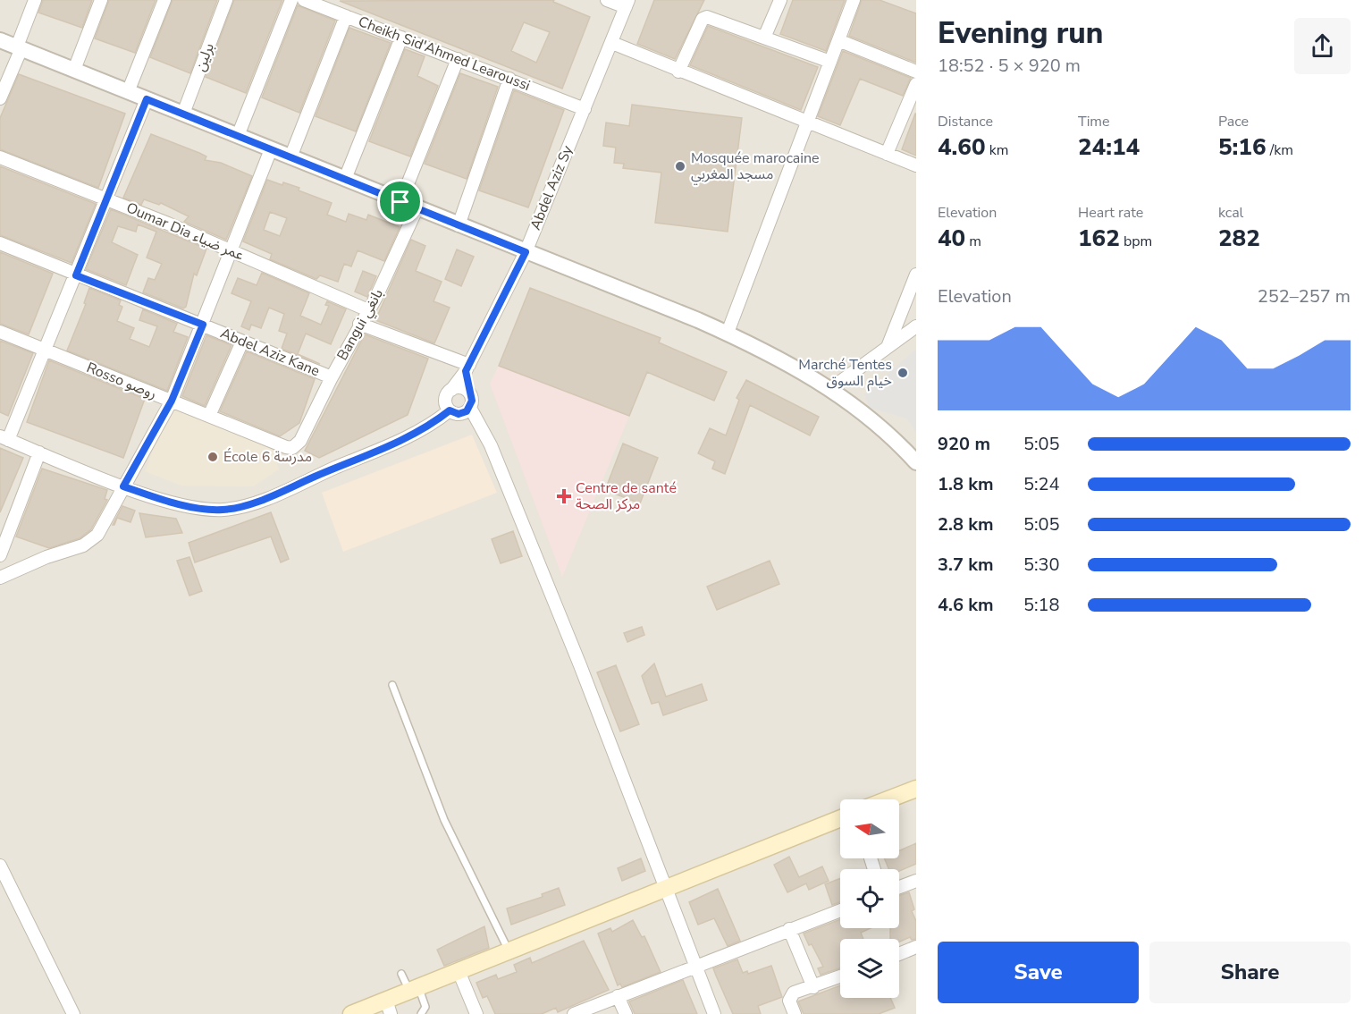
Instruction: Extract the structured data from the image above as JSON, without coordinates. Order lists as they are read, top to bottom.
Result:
{
  "streets": {
    "street": [
      "Cheikh Sid'Ahmed Learoussi",
      "برلين",
      "Abdel Aziz Sy",
      "Oumar Dia عمر ضياء",
      "Bangui بانغي",
      "Abdel Aziz Kane",
      "Rosso روصو"
    ]
  },
  "crossings": [
    ["Cheikh Sid'Ahmed Learoussi", "Abdel Aziz Sy"],
    ["Oumar Dia عمر ضياء", "Bangui بانغي"],
    ["Bangui بانغي", "Abdel Aziz Kane"],
    ["Bangui بانغي", "Rosso روصو"]
  ],
  "places": {
    "other": ["Mosquée marocaine مسجد المغربي", "Marché Tentes خيام السوق", "École 6 مدرسة"],
    "health": ["Centre de santé مركز الصحة"]
  },
  "north": "left",
  "page": {
    "heading": ["Evening run", "18:52 · 5 × 920 m"],
    "stats": [
      ["Distance", "4.60 km"],
      ["Time", "24:14"],
      ["Pace", "5:16 /km"],
      ["Elevation", "40 m"],
      ["Heart rate", "162 bpm"],
      ["kcal", "282"]
    ],
    "chart": ["Elevation", "252–257 m"],
    "list": [
      {
        "name": "920 m",
        "note": "5:05"
      },
      {
        "name": "1.8 km",
        "note": "5:24"
      },
      {
        "name": "2.8 km",
        "note": "5:05"
      },
      {
        "name": "3.7 km",
        "note": "5:30"
      },
      {
        "name": "4.6 km",
        "note": "5:18"
      }
    ],
    "buttons": ["Save", "Share"]
  }
}
